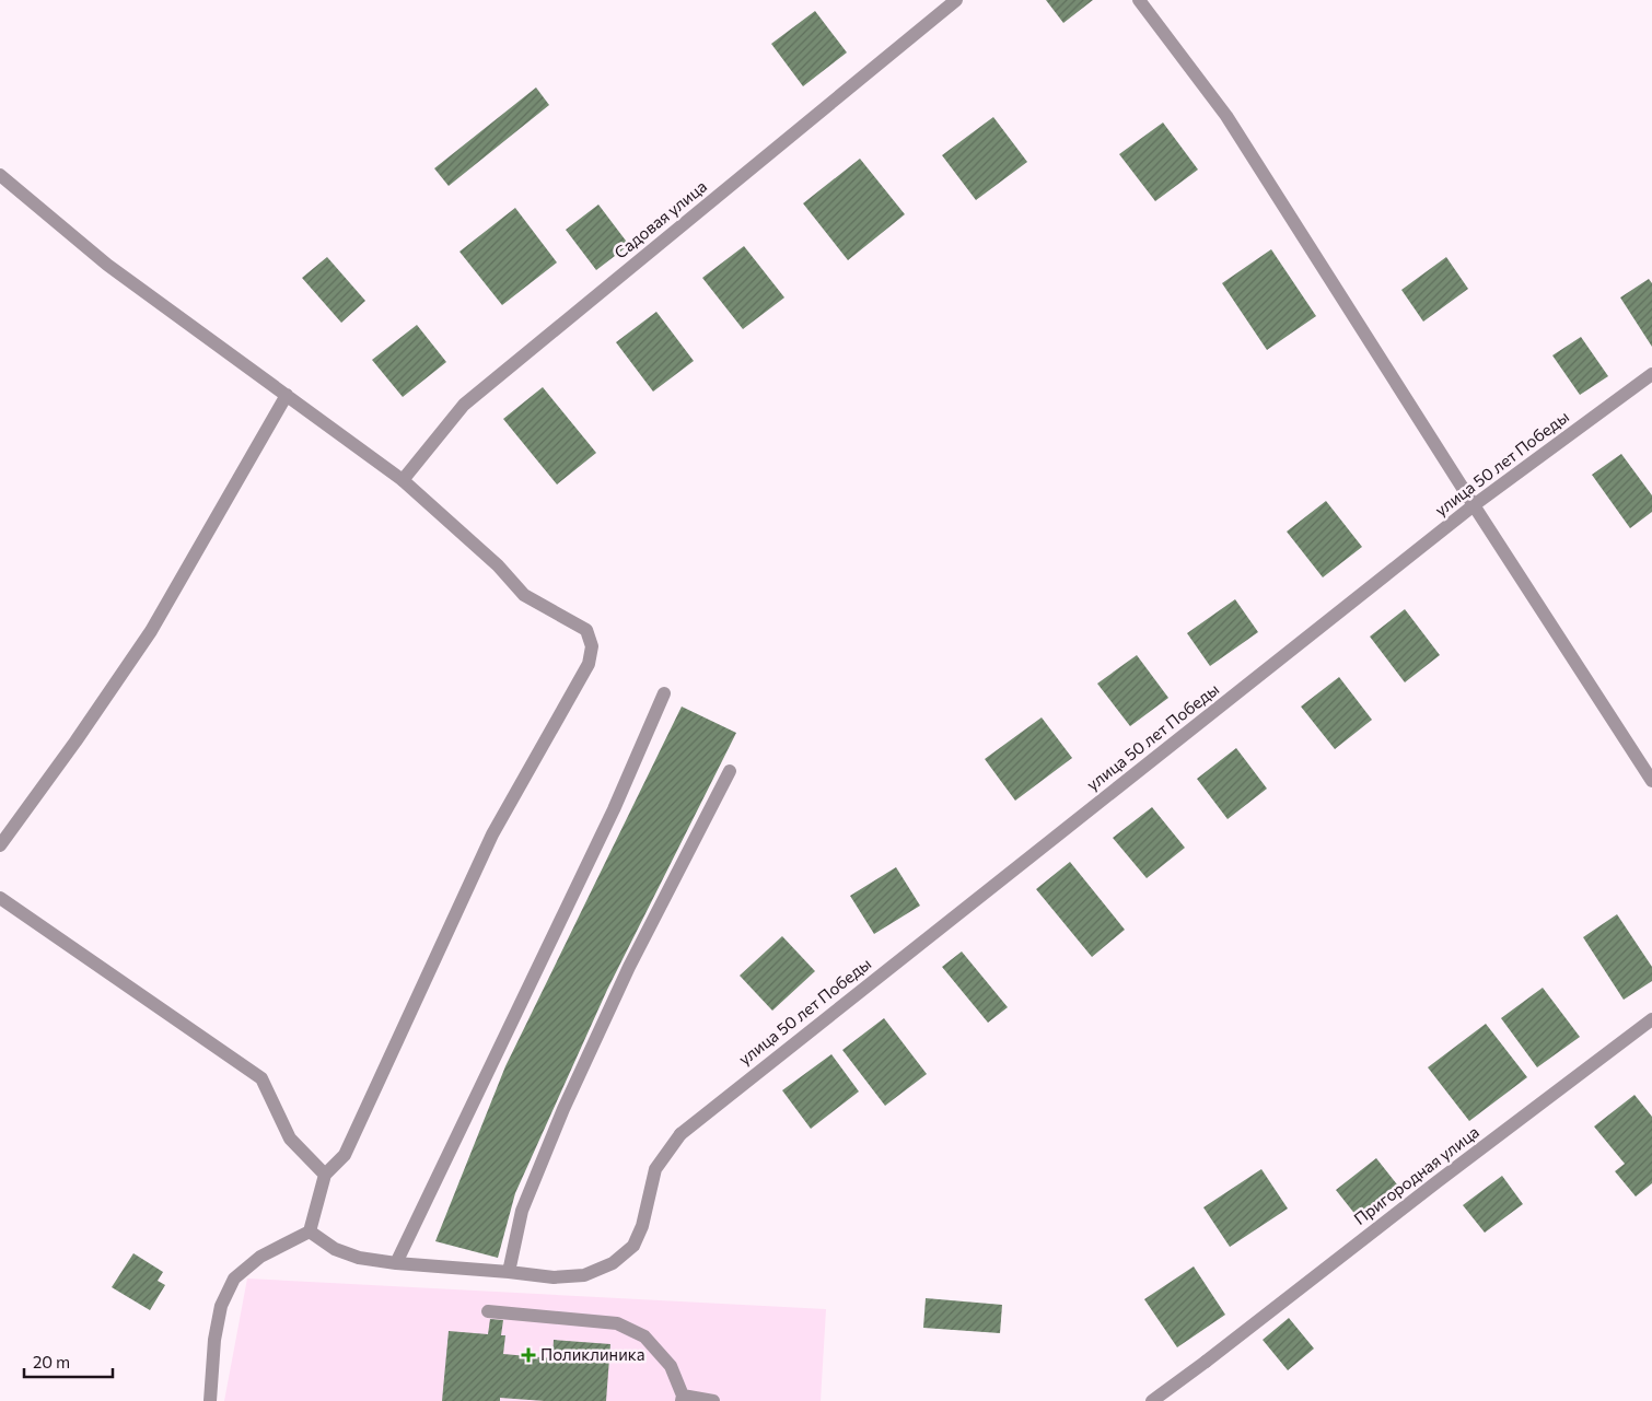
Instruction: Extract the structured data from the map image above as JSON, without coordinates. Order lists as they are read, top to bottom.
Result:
{
  "streets": {
    "street": ["Садовая улица", "улица 50 лет Победы", "Пригородная улица"]
  },
  "places": {
    "health": ["Поликлиника"]
  },
  "scale_bar": "20 m"
}
